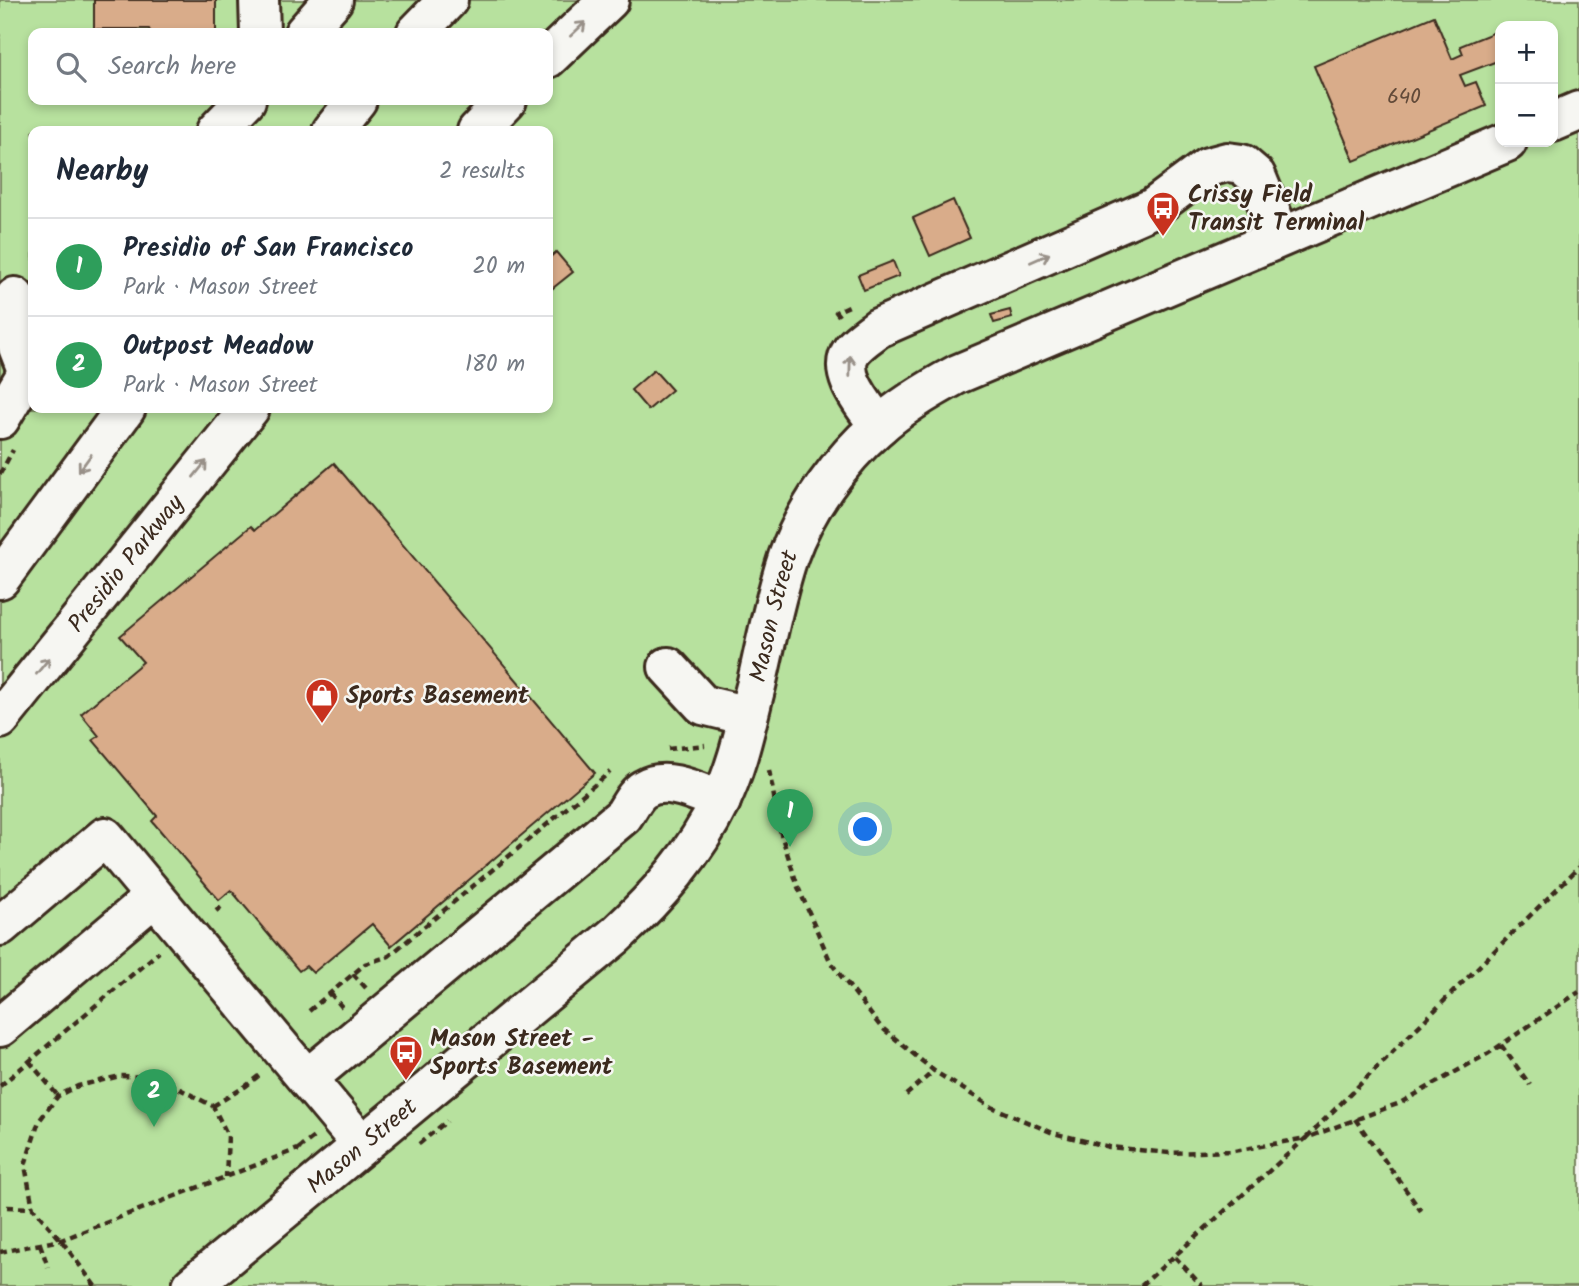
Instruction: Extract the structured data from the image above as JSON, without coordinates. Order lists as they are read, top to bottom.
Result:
{
  "streets": {
    "main road": ["Presidio Parkway", "Mason Street"]
  },
  "places": {
    "bus stop": ["Crissy Field Transit Terminal", "Mason Street - Sports Basement"],
    "shop": ["Sports Basement"]
  },
  "house_numbers": ["640"],
  "page": {
    "map_buttons": ["+", "−"],
    "search": "Search here",
    "heading": ["Nearby", "2 results"],
    "list": [
      {
        "mark": "1",
        "name": "Presidio of San Francisco",
        "note": "Park · Mason Street",
        "value": "20 m"
      },
      {
        "mark": "2",
        "name": "Outpost Meadow",
        "note": "Park · Mason Street",
        "value": "180 m"
      }
    ],
    "pins": ["1", "2"]
  }
}
